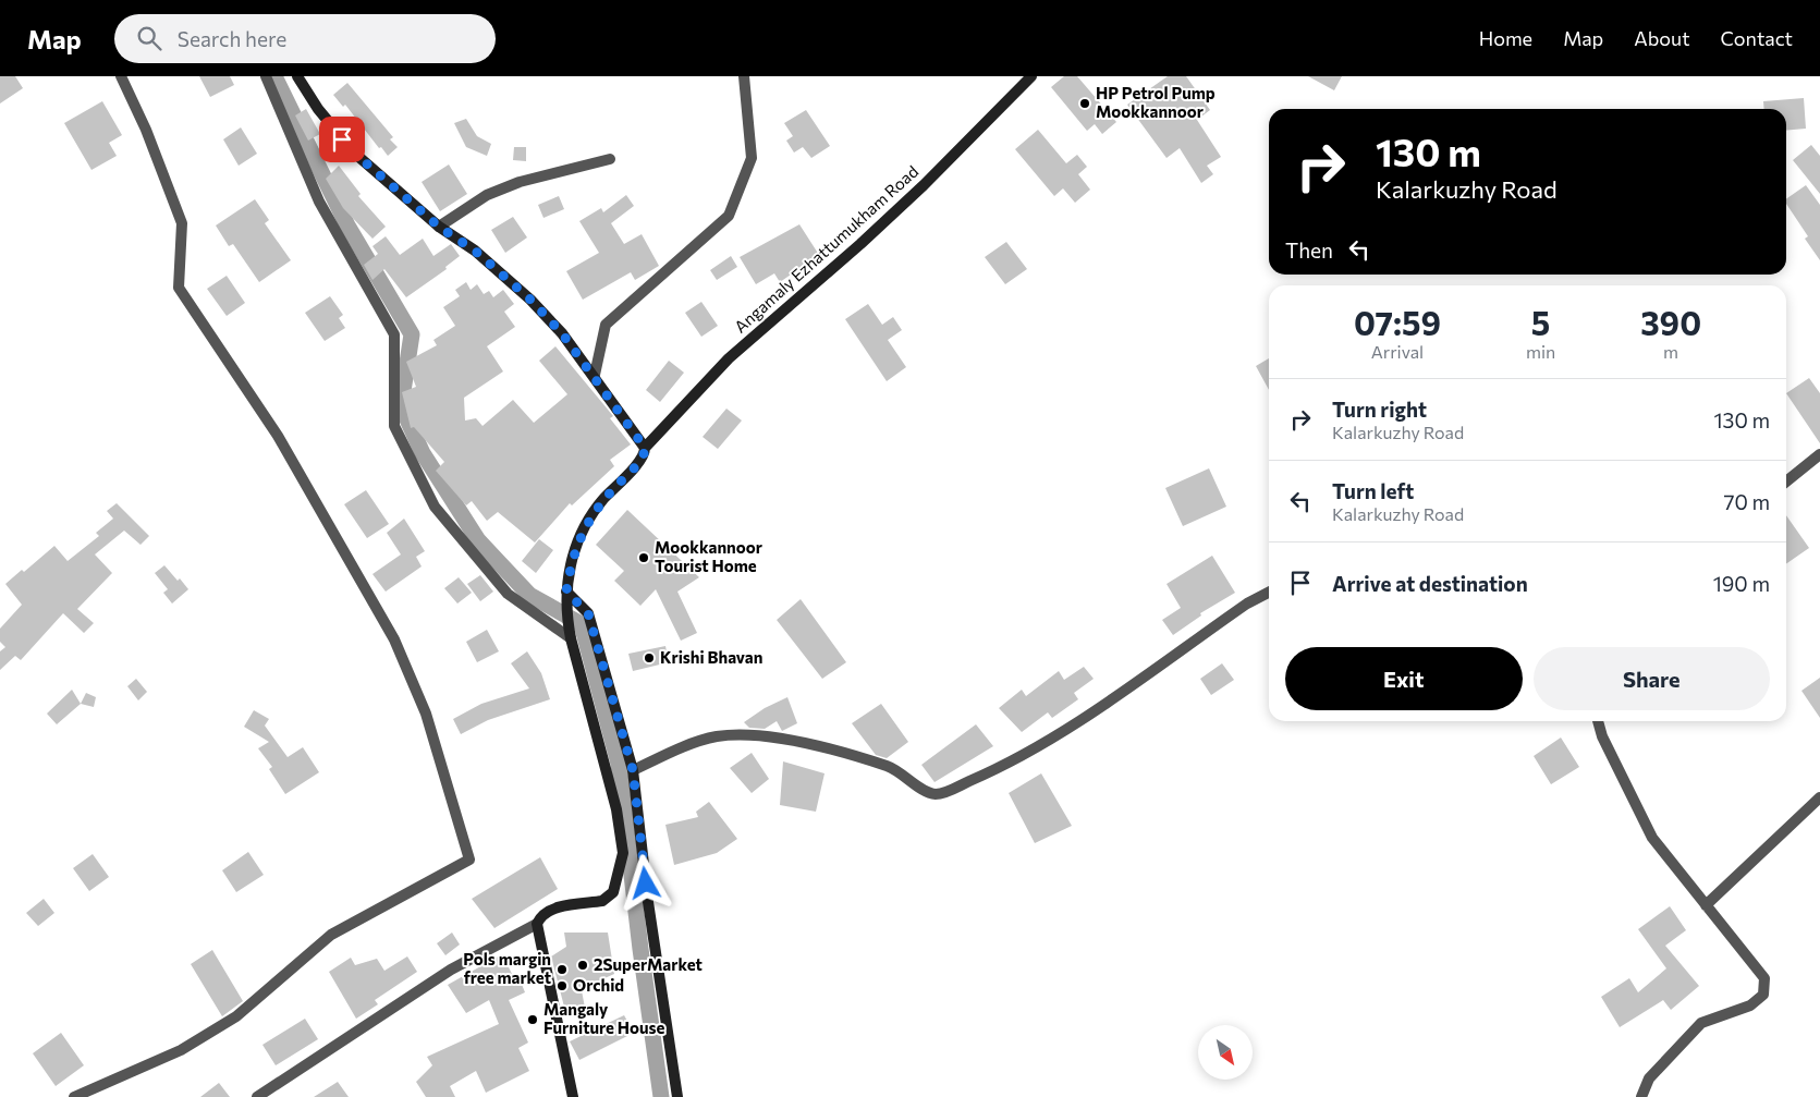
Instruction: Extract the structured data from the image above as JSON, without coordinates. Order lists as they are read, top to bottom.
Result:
{
  "streets": {
    "main road": ["Angamaly Ezhattumukham Road"]
  },
  "places": [
    "HP Petrol Pump Mookkannoor",
    "Mookkannoor Tourist Home",
    "Krishi Bhavan",
    "2SuperMarket",
    "Pols margin free market",
    "Orchid",
    "Mangaly Furniture House"
  ],
  "north": "bottom right",
  "page": {
    "header": "Map",
    "search": "Search here",
    "nav": [
      "Home",
      "Map",
      "About",
      "Contact"
    ],
    "turn": ["130 m", "Kalarkuzhy Road"],
    "then": "Then",
    "eta": [
      "07:59",
      "Arrival",
      "5",
      "min",
      "390",
      "m"
    ],
    "list": [
      {
        "name": "Turn right",
        "note": "Kalarkuzhy Road",
        "value": "130 m"
      },
      {
        "name": "Turn left",
        "note": "Kalarkuzhy Road",
        "value": "70 m"
      },
      {
        "name": "Arrive at destination",
        "value": "190 m"
      }
    ],
    "buttons": ["Exit", "Share"]
  }
}
